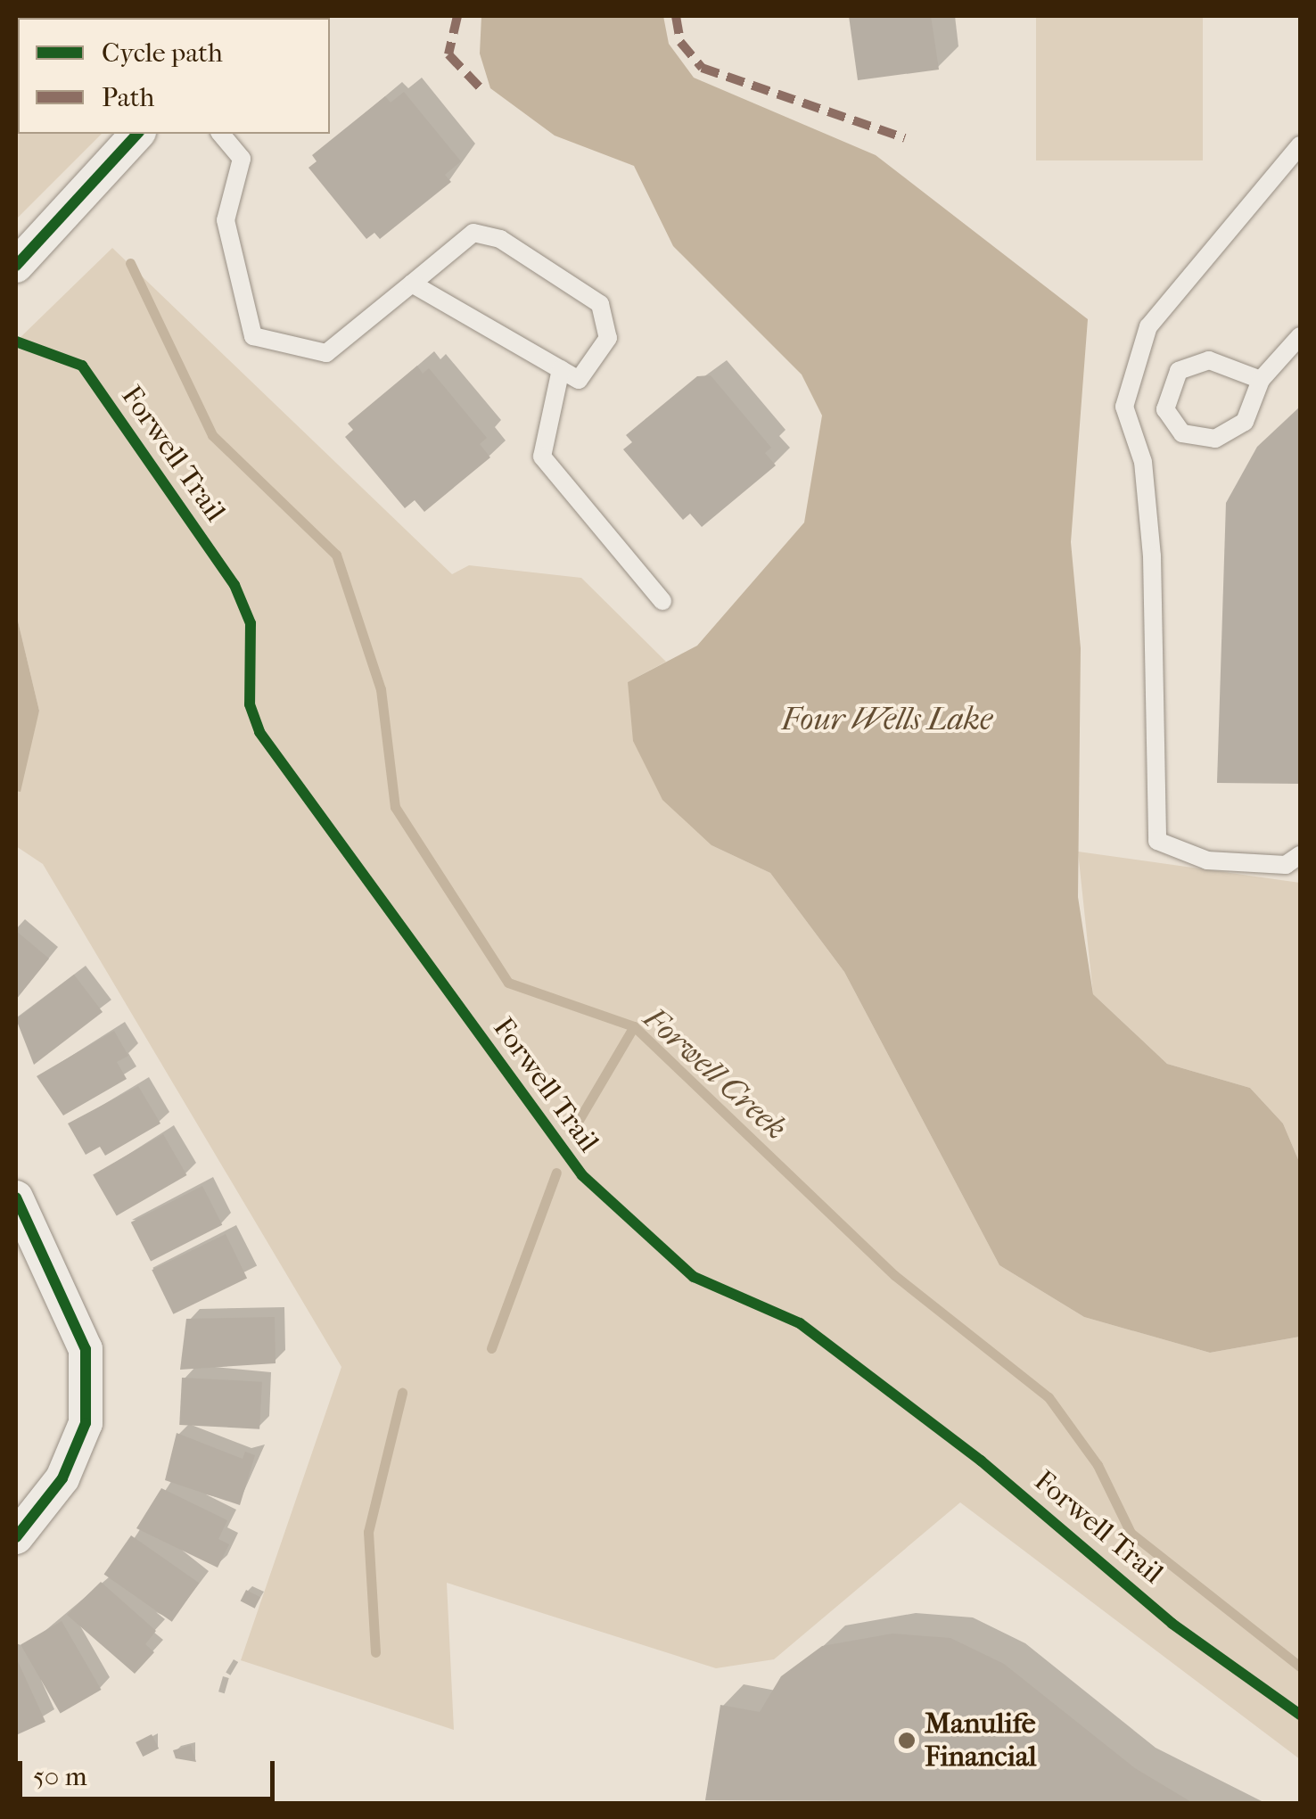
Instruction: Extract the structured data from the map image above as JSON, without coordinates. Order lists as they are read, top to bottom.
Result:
{
  "streets": {
    "cycle path": ["Forwell Trail"]
  },
  "water": ["Four Wells Lake", "Forwell Creek"],
  "places": ["Manulife Financial"],
  "legend": ["Cycle path", "Path"],
  "scale_bar": "50 m"
}
